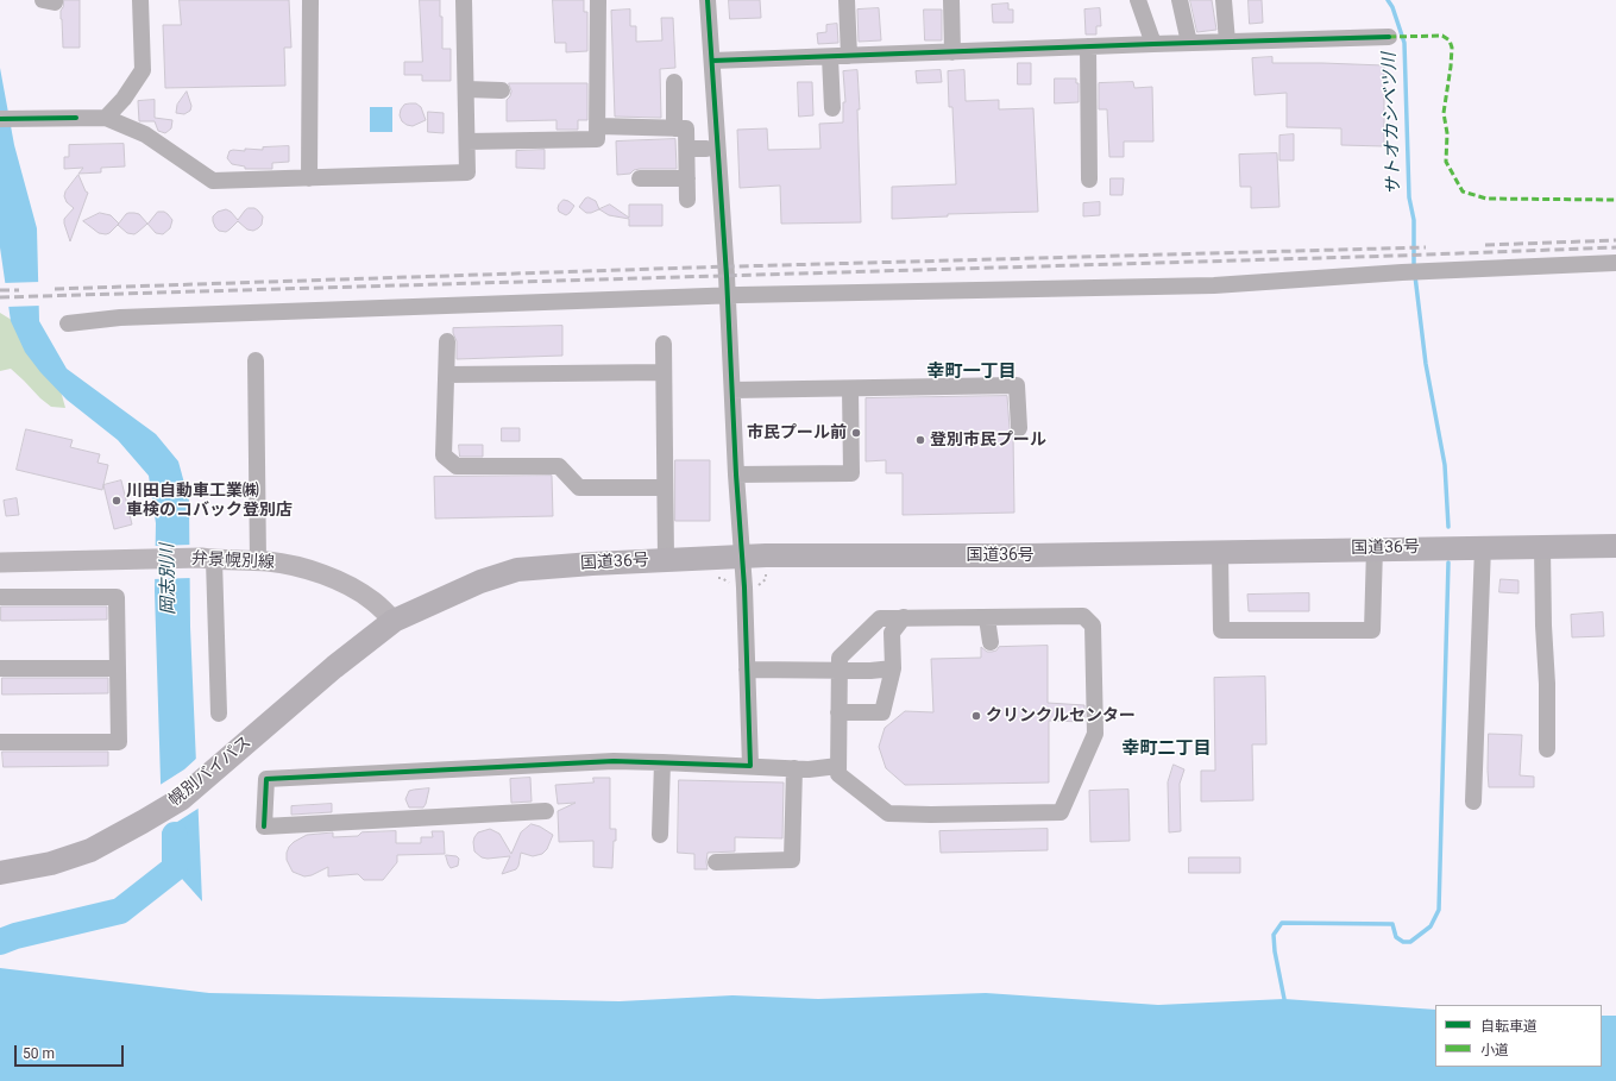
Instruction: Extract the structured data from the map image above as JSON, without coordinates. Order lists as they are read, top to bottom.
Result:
{
  "streets": {
    "highway": ["国道36号", "幌別バイパス"],
    "main road": ["弁景幌別線"]
  },
  "crossings": [
    ["国道36号", "弁景幌別線"],
    ["国道36号", "幌別バイパス"],
    ["弁景幌別線", "幌別バイパス"]
  ],
  "districts": ["幸町一丁目", "幸町二丁目"],
  "water": ["サトオカシベツ川", "岡志別川"],
  "places": [
    "市民プール前",
    "登別市民プール",
    "川田自動車工業㈱ 車検のコバック登別店",
    "クリンクルセンター"
  ],
  "legend": ["自転車道", "小道"],
  "scale_bar": "50 m"
}
